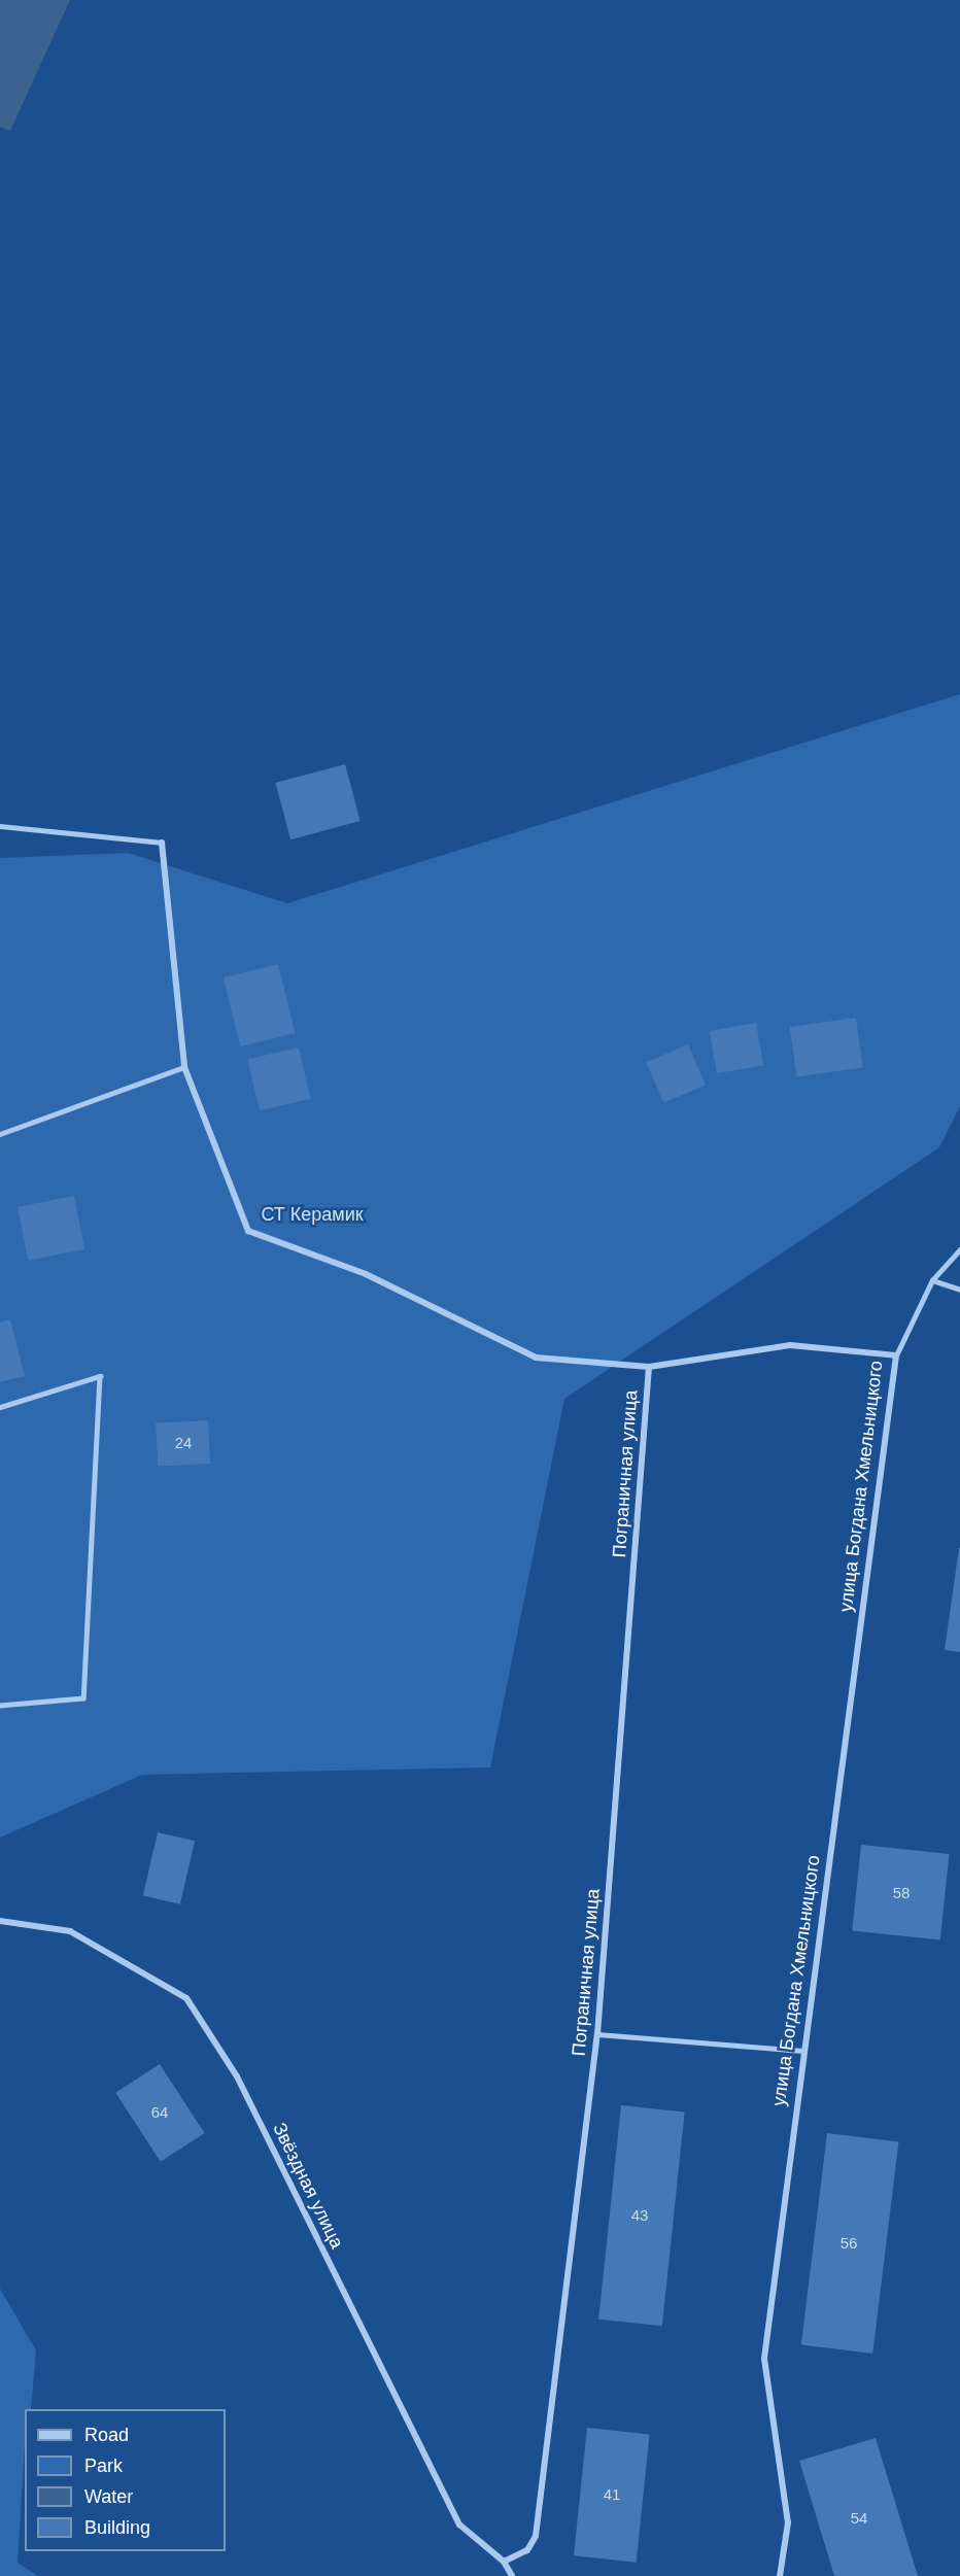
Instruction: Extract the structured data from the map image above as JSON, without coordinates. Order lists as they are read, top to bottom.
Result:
{
  "streets": {
    "street": ["Пограничная улица", "улица Богдана Хмельницкого", "Звёздная улица"]
  },
  "crossings": [
    ["Пограничная улица", "улица Богдана Хмельницкого"],
    ["Пограничная улица", "Звёздная улица"]
  ],
  "parks": ["СТ Керамик"],
  "house_numbers": [
    "24",
    "58",
    "64",
    "43",
    "56",
    "41",
    "54"
  ],
  "legend": [
    "Road",
    "Park",
    "Water",
    "Building"
  ]
}
